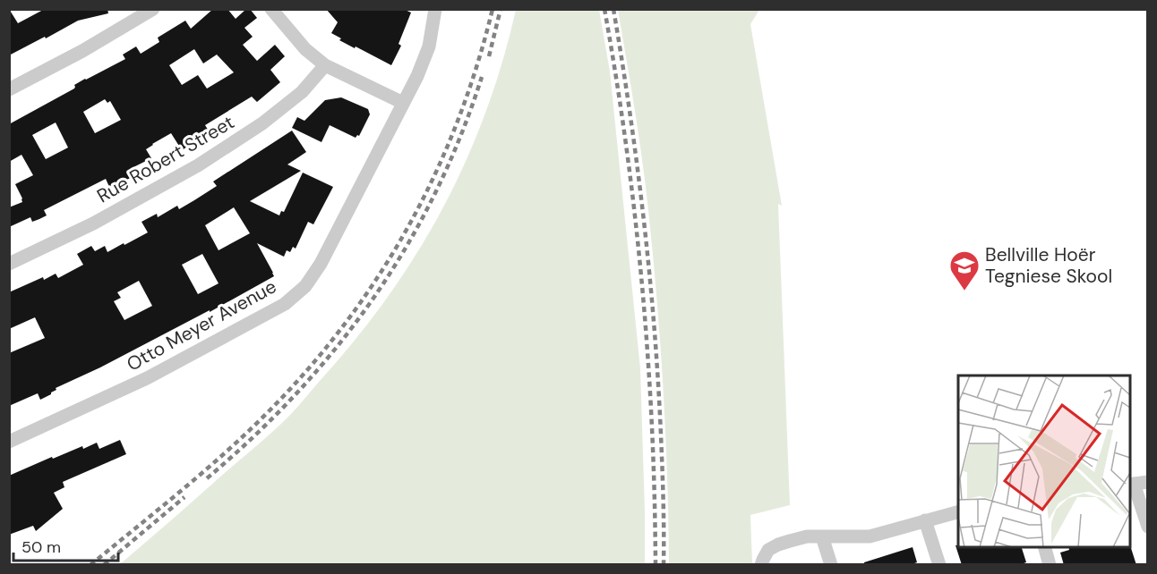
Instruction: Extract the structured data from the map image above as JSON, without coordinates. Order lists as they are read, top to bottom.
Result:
{
  "streets": {
    "street": ["Rue Robert Street", "Otto Meyer Avenue"]
  },
  "places": {
    "school or university": ["Bellville Hoër Tegniese Skool"]
  },
  "scale_bar": "50 m"
}
